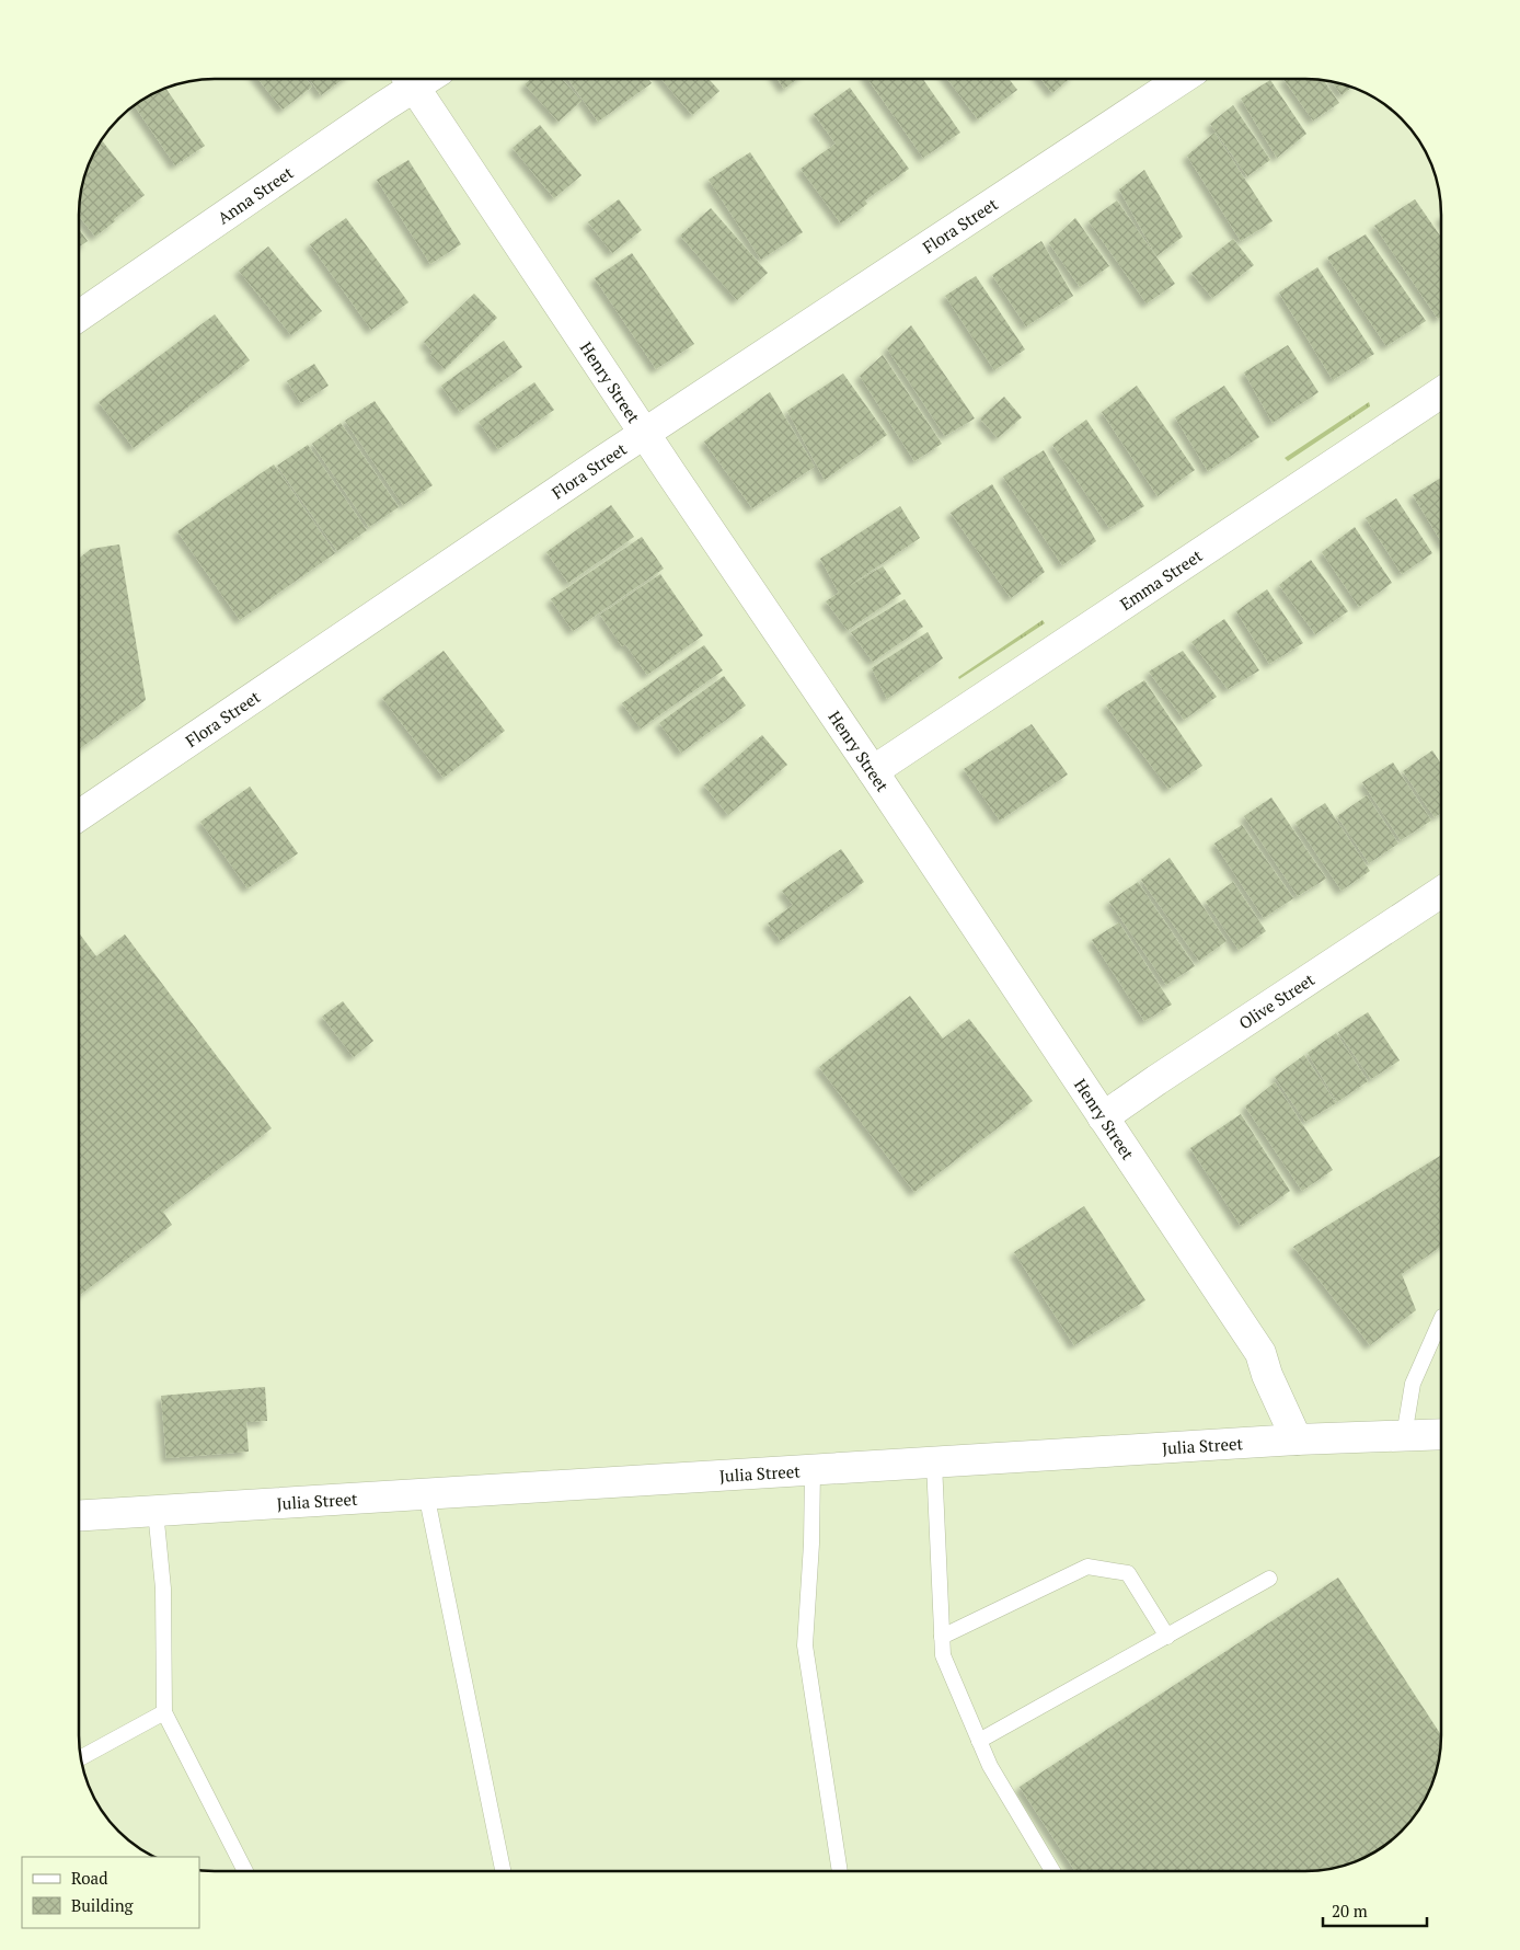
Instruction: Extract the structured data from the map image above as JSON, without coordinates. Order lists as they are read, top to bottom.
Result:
{
  "streets": {
    "street": [
      "Anna Street",
      "Flora Street",
      "Henry Street",
      "Emma Street",
      "Olive Street",
      "Julia Street"
    ]
  },
  "crossings": [
    ["Flora Street", "Henry Street"],
    ["Henry Street", "Emma Street"],
    ["Henry Street", "Olive Street"],
    ["Henry Street", "Julia Street"]
  ],
  "legend": ["Road", "Building"],
  "scale_bar": "20 m"
}
